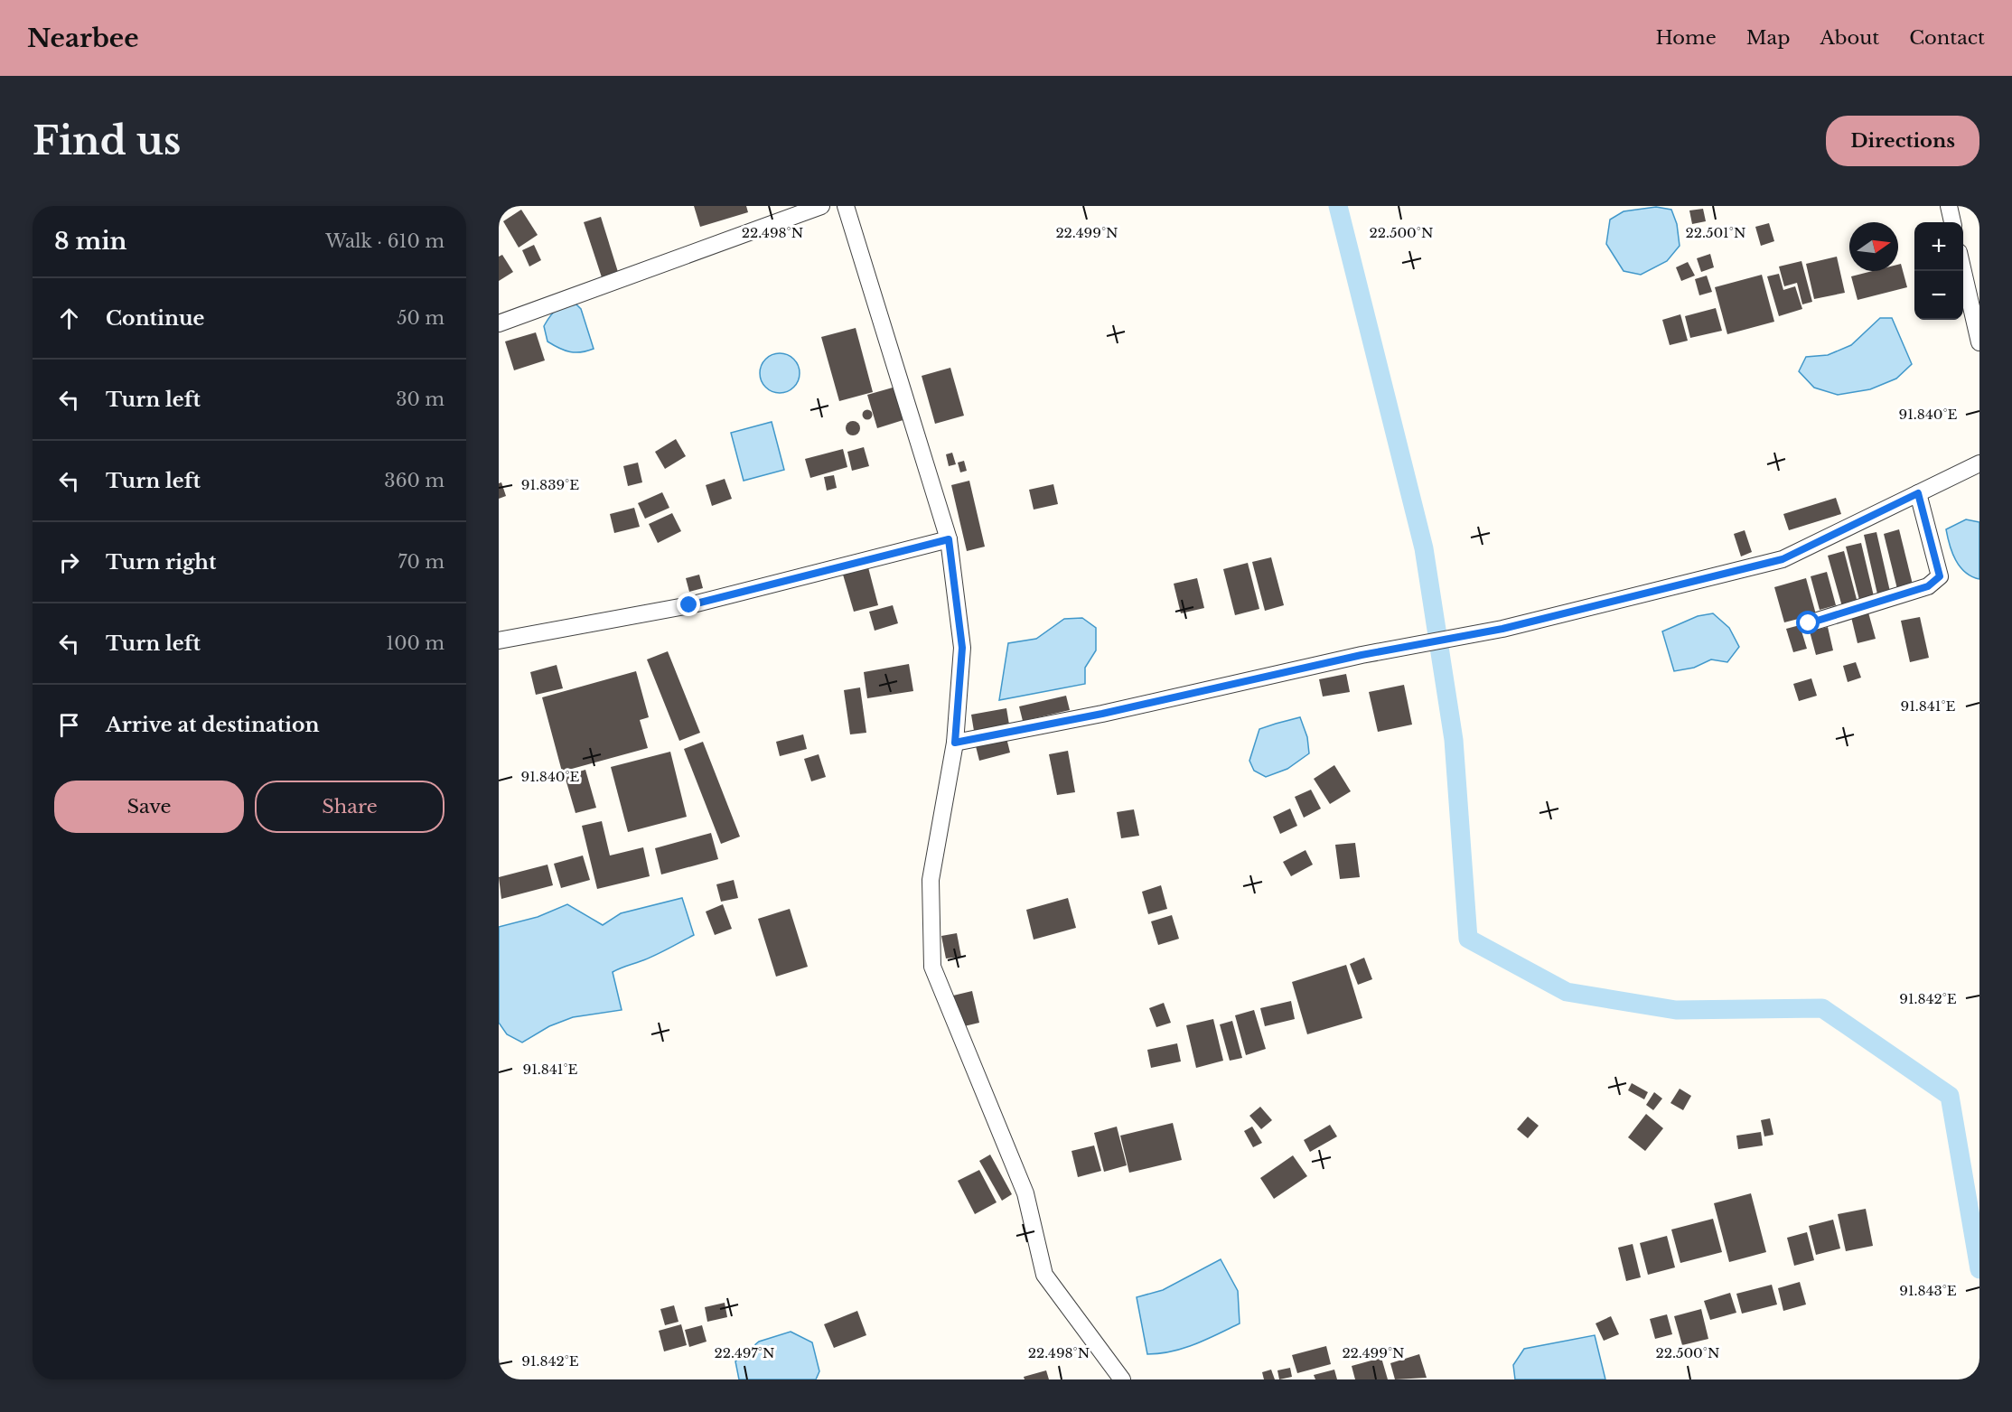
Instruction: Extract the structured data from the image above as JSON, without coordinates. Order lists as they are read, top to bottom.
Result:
{
  "north": "right",
  "page": {
    "header": "Nearbee",
    "nav": [
      "Home",
      "Map",
      "About",
      "Contact"
    ],
    "buttons": [
      "Directions",
      ["Save", "Share"]
    ],
    "title": "Find us",
    "heading": ["8 min", "Walk · 610 m"],
    "map_buttons": ["+", "−"],
    "list": [
      ["Continue", "50 m"],
      ["Turn left", "30 m"],
      ["Turn left", "360 m"],
      ["Turn right", "70 m"],
      ["Turn left", "100 m"],
      "Arrive at destination"
    ]
  },
  "coordinates": [
    "22.498°N",
    "22.499°N",
    "22.500°N",
    "22.501°N",
    "91.840°E",
    "91.839°E",
    "91.841°E",
    "91.842°E",
    "91.843°E",
    "22.497°N"
  ]
}
